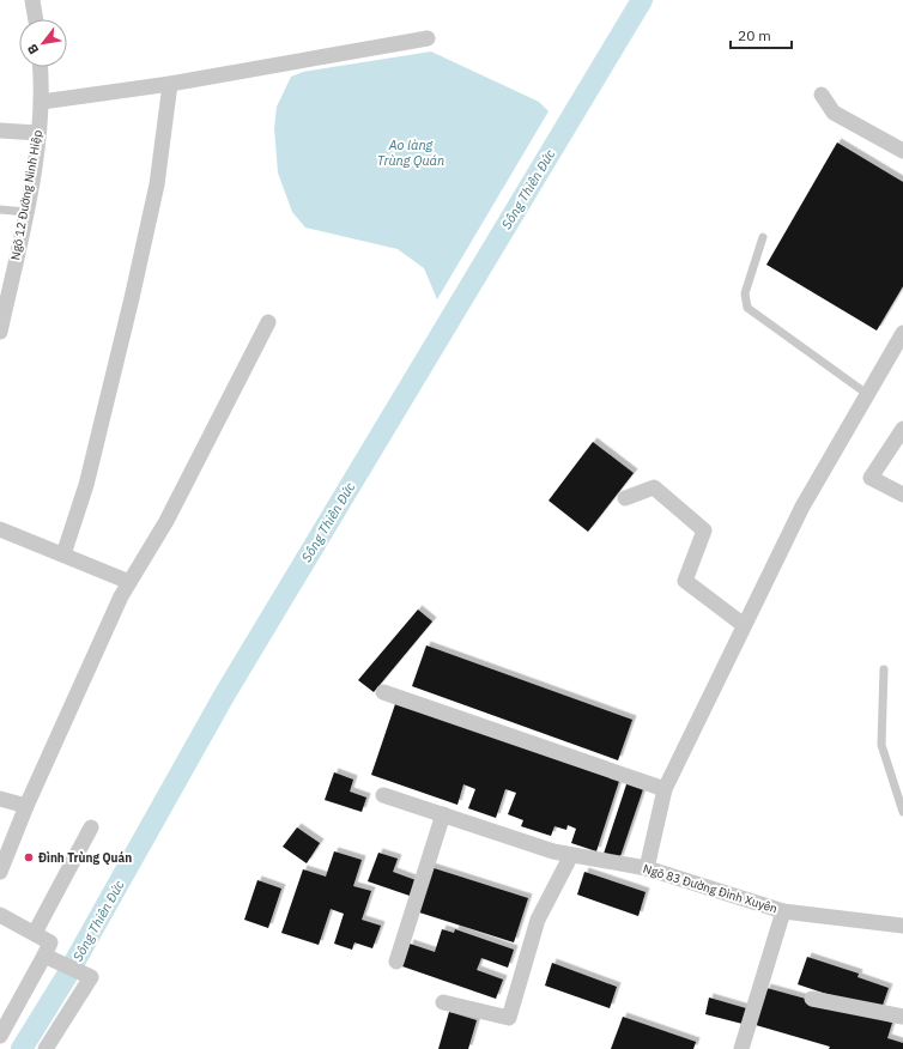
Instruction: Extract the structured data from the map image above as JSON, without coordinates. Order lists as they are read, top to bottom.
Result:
{
  "streets": {
    "street": ["Ngõ 12 Đường Ninh Hiệp", "Ngõ 83 Đường Đình Xuyên"]
  },
  "water": ["Ao làng Trùng Quán", "Sông Thiên Đức"],
  "places": ["Đình Trùng Quán"],
  "scale_bar": "20 m",
  "north": "bottom left"
}
